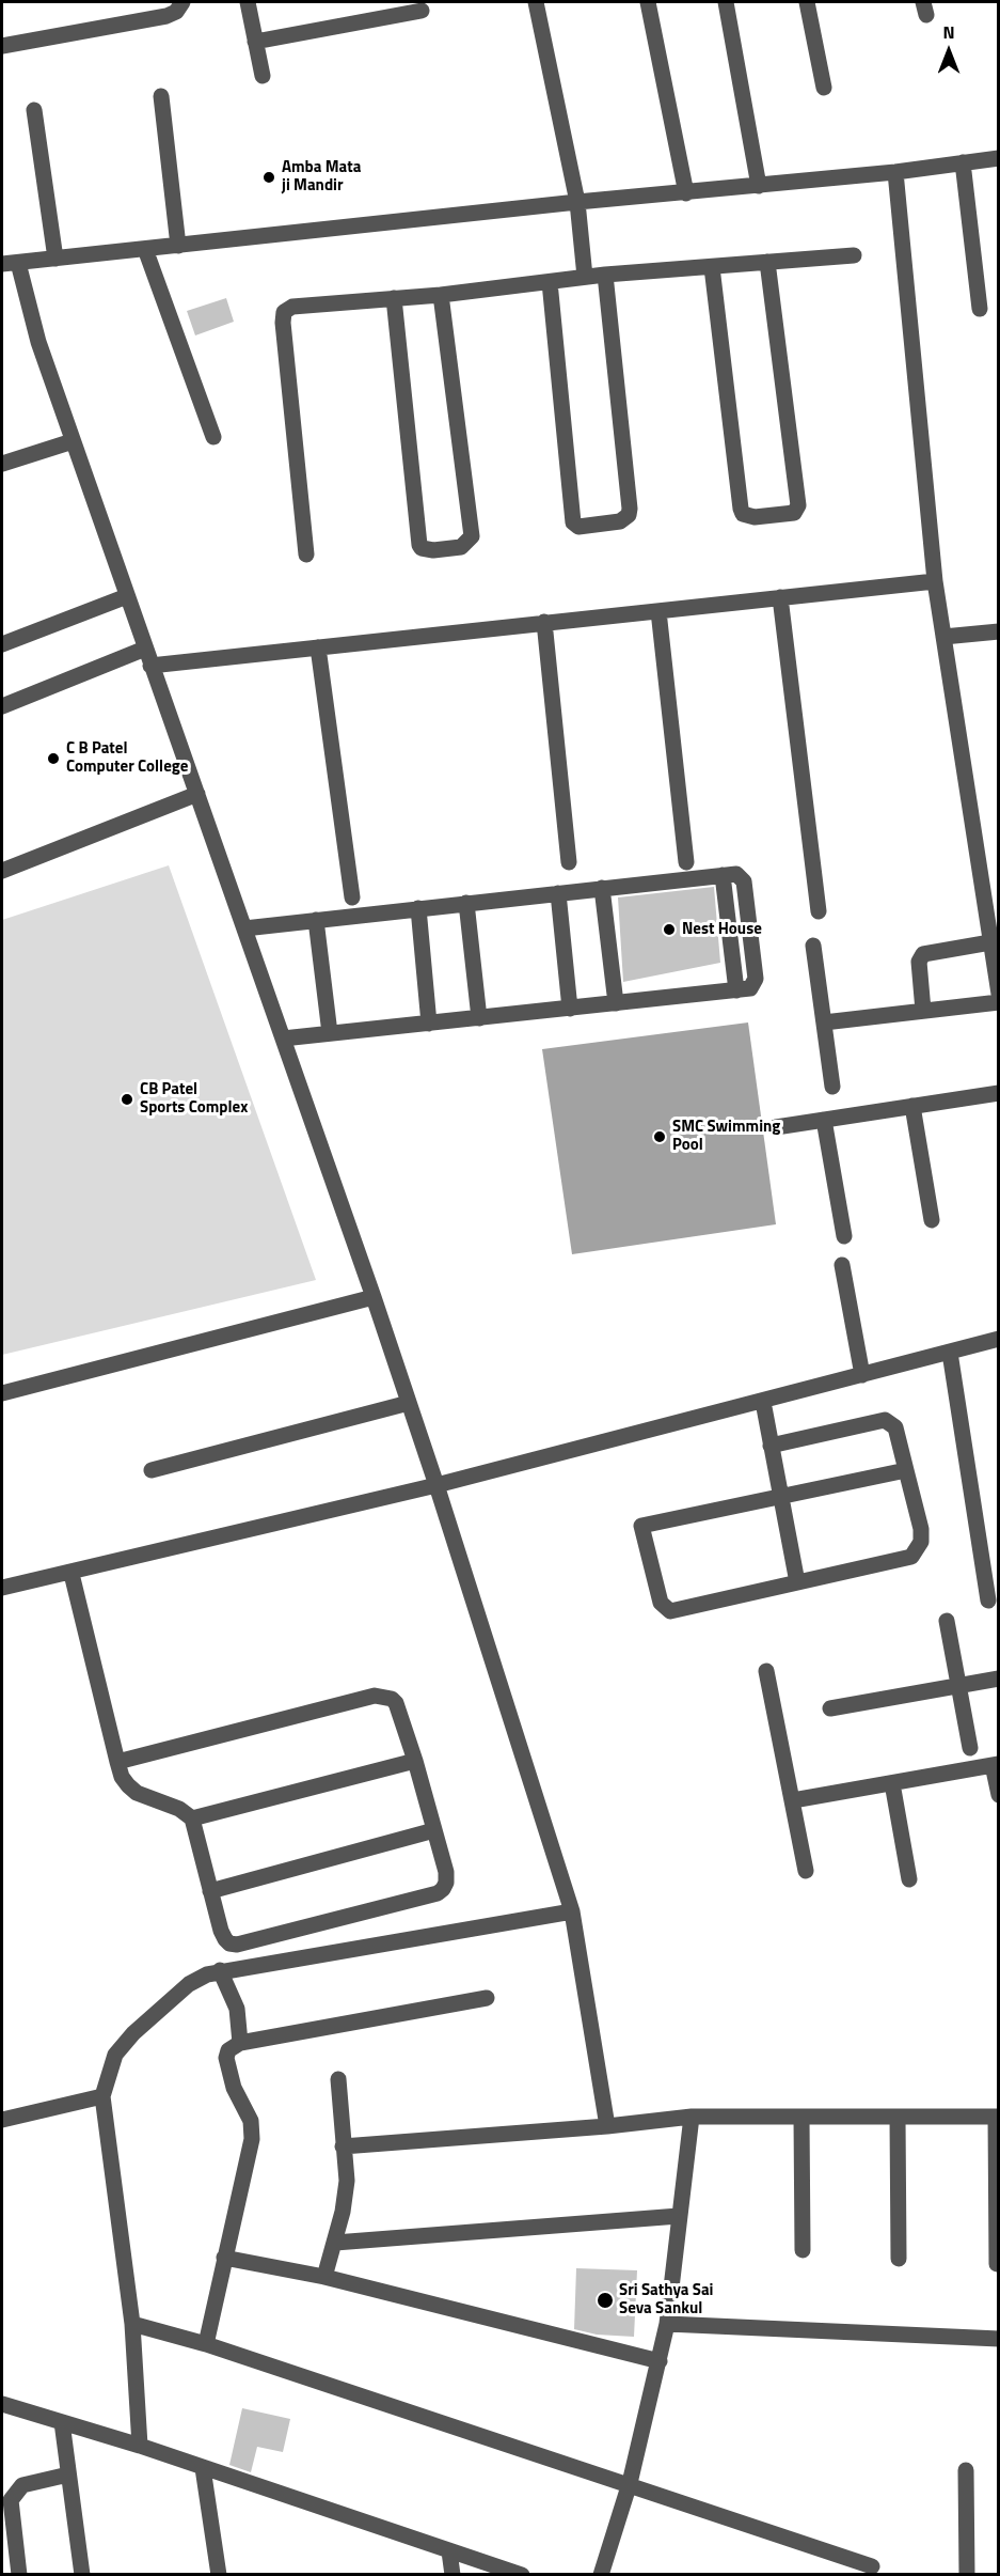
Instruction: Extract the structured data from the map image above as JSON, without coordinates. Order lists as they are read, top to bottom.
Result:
{
  "places": [
    "Amba Mata ji Mandir",
    "C B Patel Computer College",
    "Nest House",
    "CB Patel Sports Complex",
    "SMC Swimming Pool",
    "Sri Sathya Sai Seva Sankul"
  ],
  "north": "top"
}
